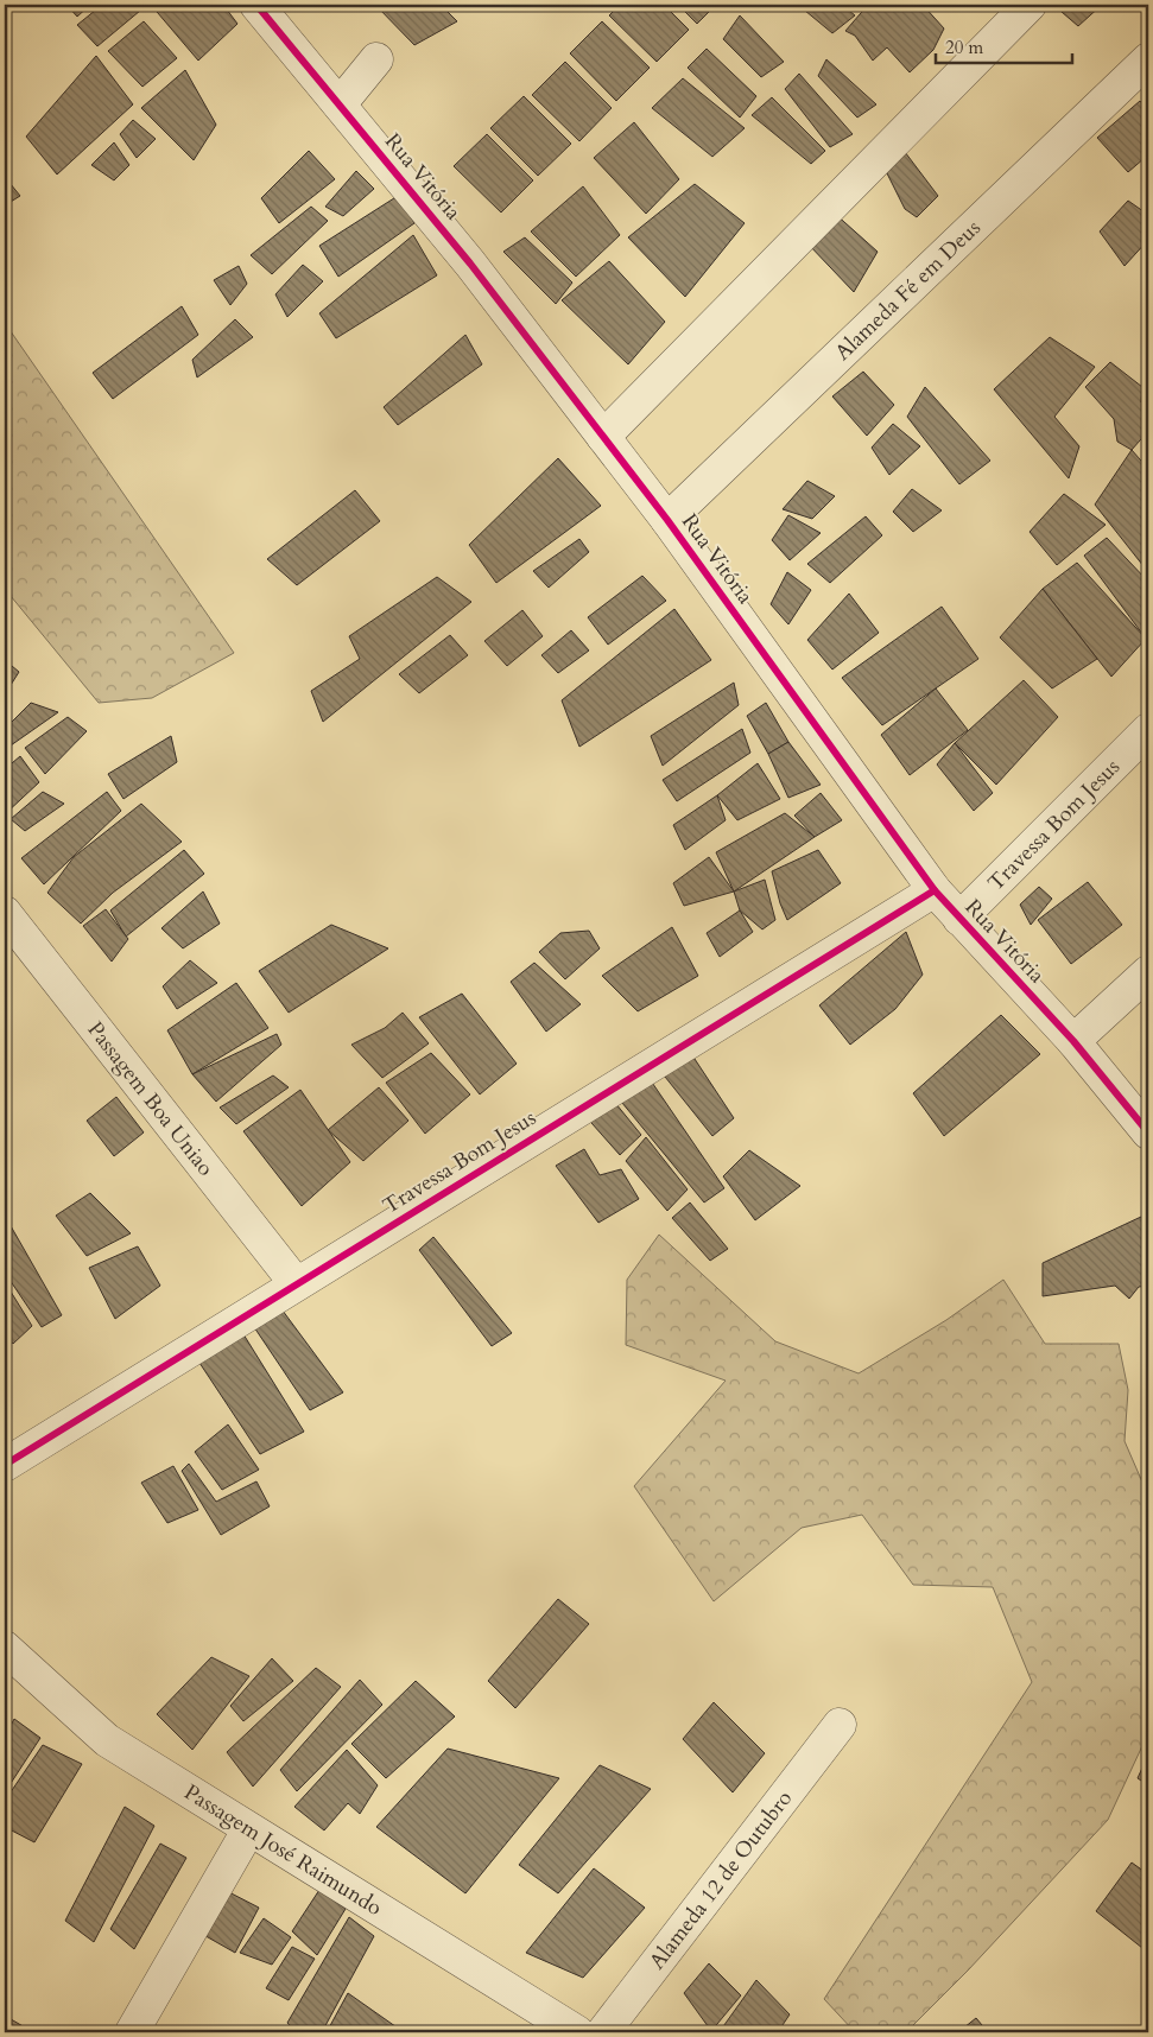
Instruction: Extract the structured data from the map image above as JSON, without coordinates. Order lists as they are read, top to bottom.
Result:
{
  "streets": {
    "street": [
      "Rua Vitória",
      "Alameda Fé em Deus",
      "Travessa Bom Jesus",
      "Passagem Boa Uniao",
      "Passagem José Raimundo",
      "Alameda 12 de Outubro"
    ]
  },
  "crossings": [
    ["Rua Vitória", "Alameda Fé em Deus"],
    ["Rua Vitória", "Travessa Bom Jesus"],
    ["Travessa Bom Jesus", "Passagem Boa Uniao"]
  ],
  "scale_bar": "20 m"
}
